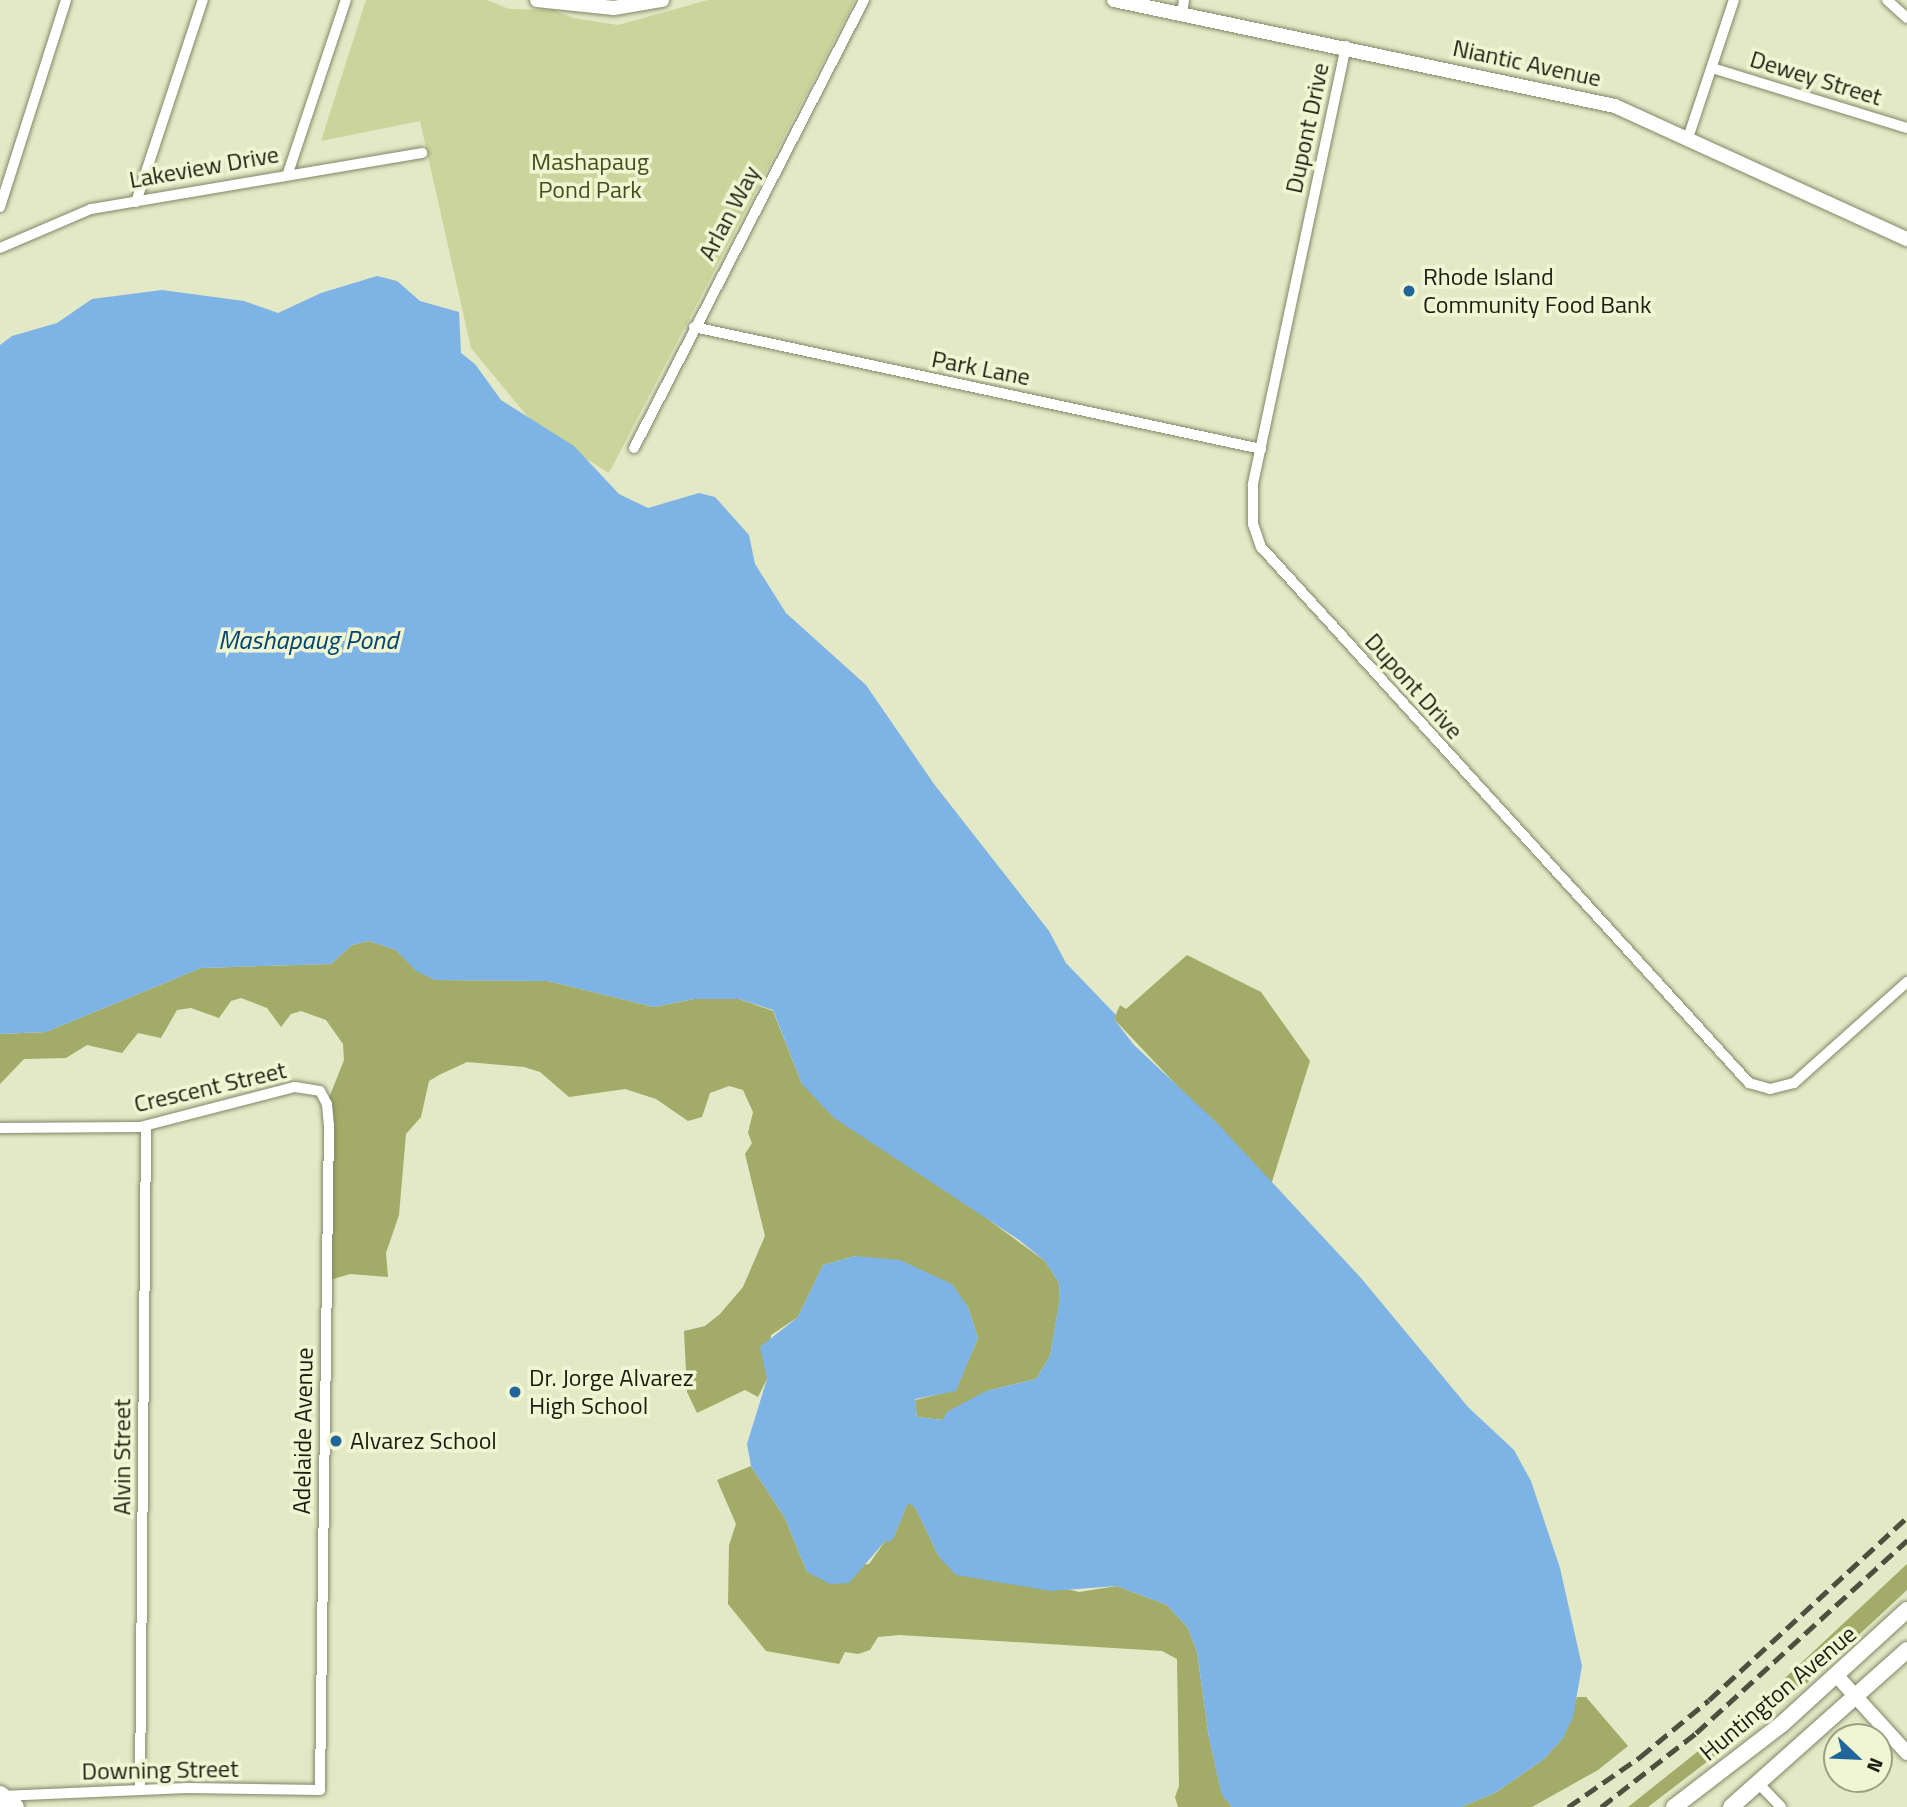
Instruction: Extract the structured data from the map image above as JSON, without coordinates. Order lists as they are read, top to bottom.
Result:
{
  "streets": {
    "main road": ["Huntington Avenue"],
    "street": [
      "Niantic Avenue",
      "Dewey Street",
      "Dupont Drive",
      "Lakeview Drive",
      "Arlan Way",
      "Park Lane",
      "Crescent Street",
      "Adelaide Avenue",
      "Alvin Street",
      "Downing Street"
    ]
  },
  "crossings": [
    ["Niantic Avenue", "Dupont Drive"],
    ["Dupont Drive", "Park Lane"],
    ["Arlan Way", "Park Lane"],
    ["Crescent Street", "Adelaide Avenue"],
    ["Crescent Street", "Alvin Street"],
    ["Adelaide Avenue", "Downing Street"],
    ["Alvin Street", "Downing Street"]
  ],
  "water": ["Mashapaug Pond"],
  "parks": ["Mashapaug Pond Park"],
  "places": ["Rhode Island Community Food Bank", "Dr. Jorge Alvarez High School", "Alvarez School"],
  "north": "bottom right"
}
